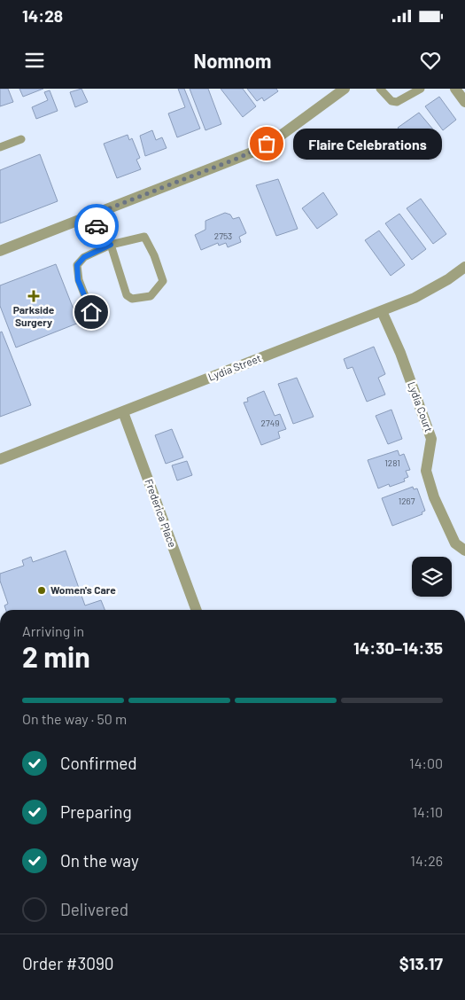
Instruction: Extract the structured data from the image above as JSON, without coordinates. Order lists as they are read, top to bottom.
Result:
{
  "streets": {
    "street": ["Lydia Street", "Lydia Court", "Frederica Place"]
  },
  "crossings": [
    ["Lydia Street", "Lydia Court"],
    ["Lydia Street", "Frederica Place"]
  ],
  "places": {
    "other": ["Flaire Celebrations", "Women's Care"],
    "health": ["Parkside Surgery"]
  },
  "house_numbers": [
    "2753",
    "2749",
    "1281",
    "1267"
  ],
  "page": {
    "status": "14:28",
    "header": "Nomnom",
    "bubble": "Flaire Celebrations",
    "heading": ["2 min", "Arriving in", "14:30–14:35"],
    "panel": ["Order #3090", "$13.17"],
    "bar": "On the way · 50 m",
    "list": [
      ["Confirmed", "14:00"],
      ["Preparing", "14:10"],
      ["On the way", "14:26"],
      "Delivered"
    ]
  }
}
